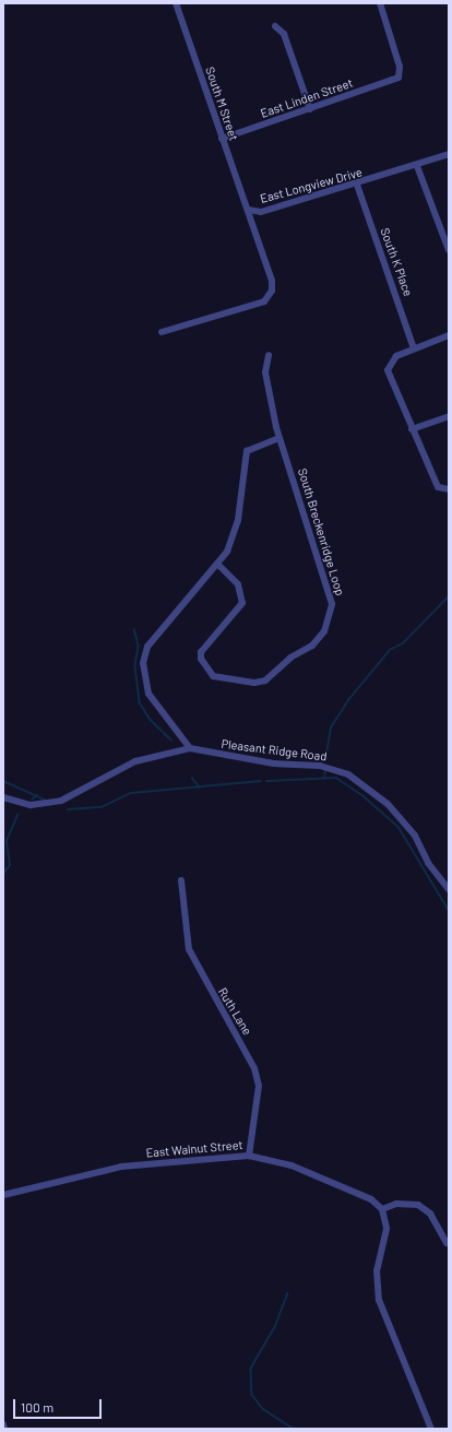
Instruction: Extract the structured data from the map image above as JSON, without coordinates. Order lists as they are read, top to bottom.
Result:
{
  "streets": {
    "street": [
      "East Linden Street",
      "South M Street",
      "East Longview Drive",
      "South K Place",
      "South Breckenridge Loop",
      "Pleasant Ridge Road",
      "Ruth Lane",
      "East Walnut Street"
    ]
  },
  "crossings": [
    ["East Linden Street", "South M Street"],
    ["South M Street", "East Longview Drive"],
    ["East Longview Drive", "South K Place"],
    ["Ruth Lane", "East Walnut Street"]
  ],
  "scale_bar": "100 m"
}
